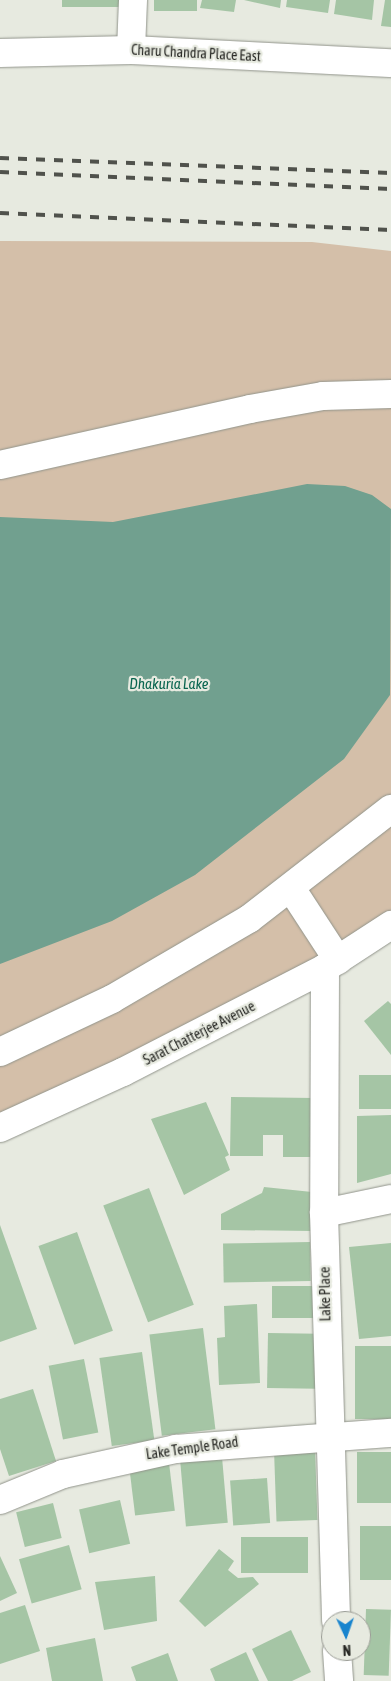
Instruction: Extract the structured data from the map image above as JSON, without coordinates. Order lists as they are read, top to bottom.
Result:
{
  "streets": {
    "street": [
      "Charu Chandra Place East",
      "Sarat Chatterjee Avenue",
      "Lake Place",
      "Lake Temple Road"
    ]
  },
  "crossings": [
    ["Sarat Chatterjee Avenue", "Lake Place"],
    ["Lake Place", "Lake Temple Road"]
  ],
  "water": ["Dhakuria Lake"],
  "north": "bottom"
}
